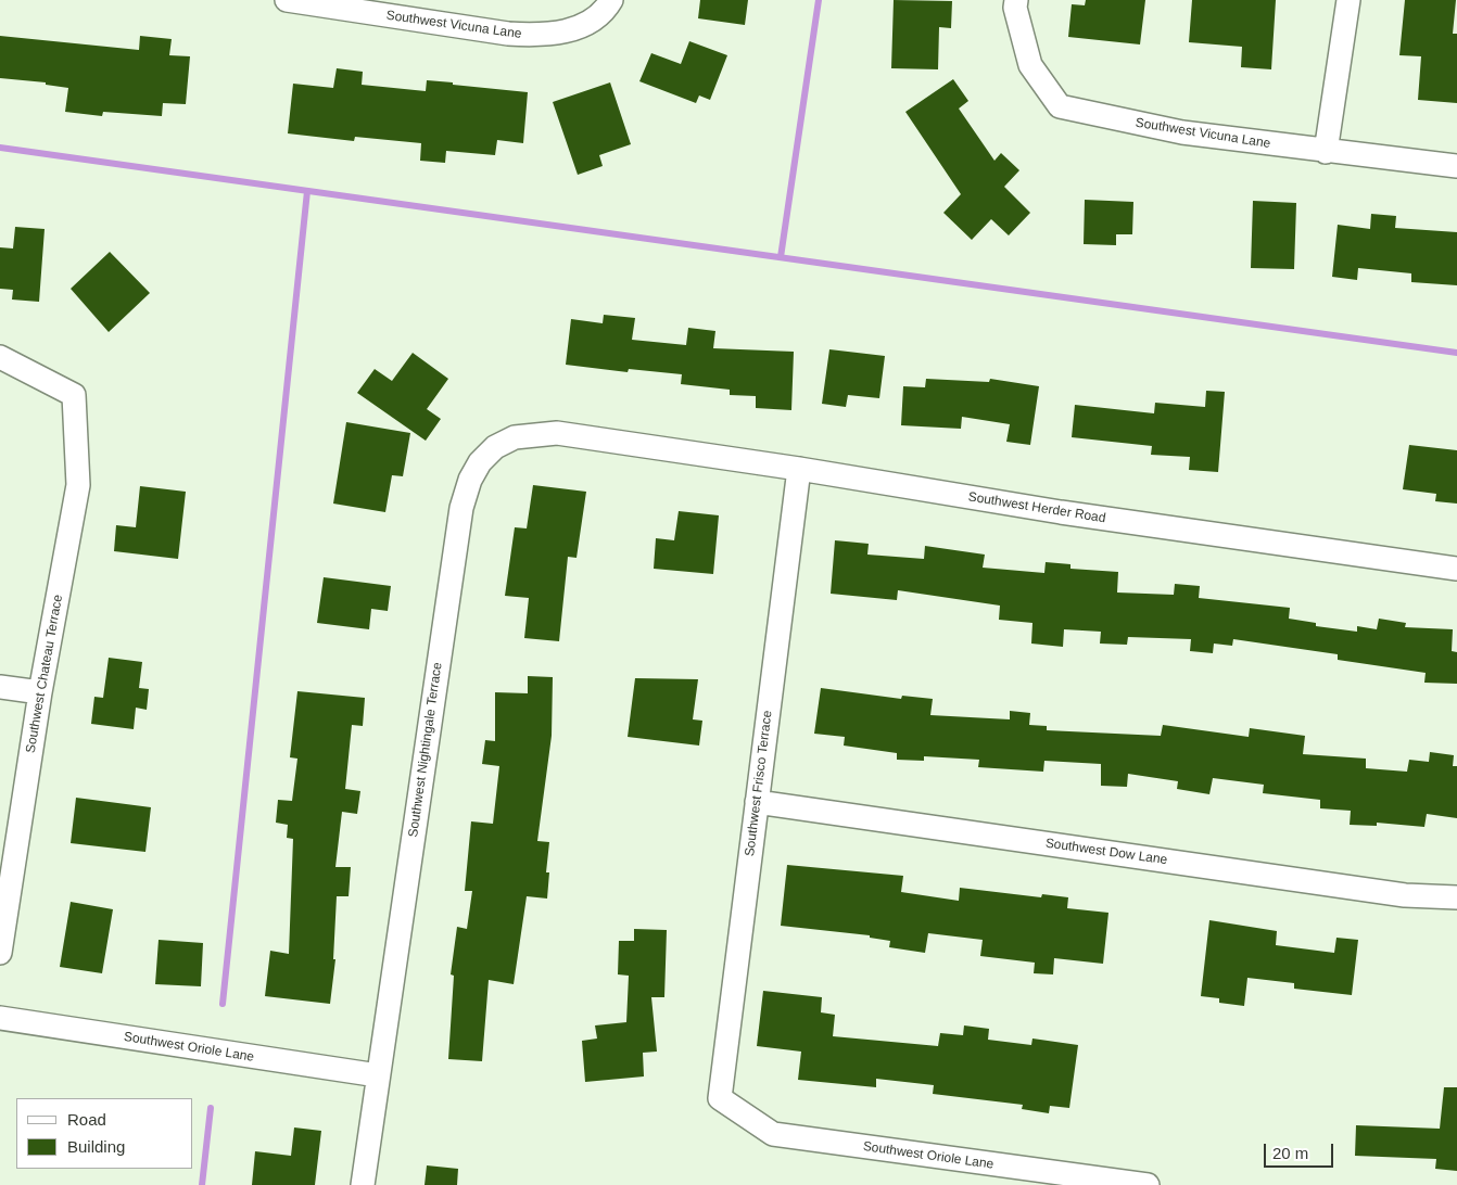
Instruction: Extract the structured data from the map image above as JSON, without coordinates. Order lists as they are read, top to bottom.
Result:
{
  "streets": {
    "street": [
      "Southwest Vicuna Lane",
      "Southwest Herder Road",
      "Southwest Chateau Terrace",
      "Southwest Nightingale Terrace",
      "Southwest Frisco Terrace",
      "Southwest Dow Lane",
      "Southwest Oriole Lane"
    ]
  },
  "crossings": [
    ["Southwest Herder Road", "Southwest Nightingale Terrace"],
    ["Southwest Herder Road", "Southwest Frisco Terrace"],
    ["Southwest Nightingale Terrace", "Southwest Oriole Lane"],
    ["Southwest Frisco Terrace", "Southwest Dow Lane"],
    ["Southwest Frisco Terrace", "Southwest Oriole Lane"]
  ],
  "legend": ["Road", "Building"],
  "scale_bar": "20 m"
}
